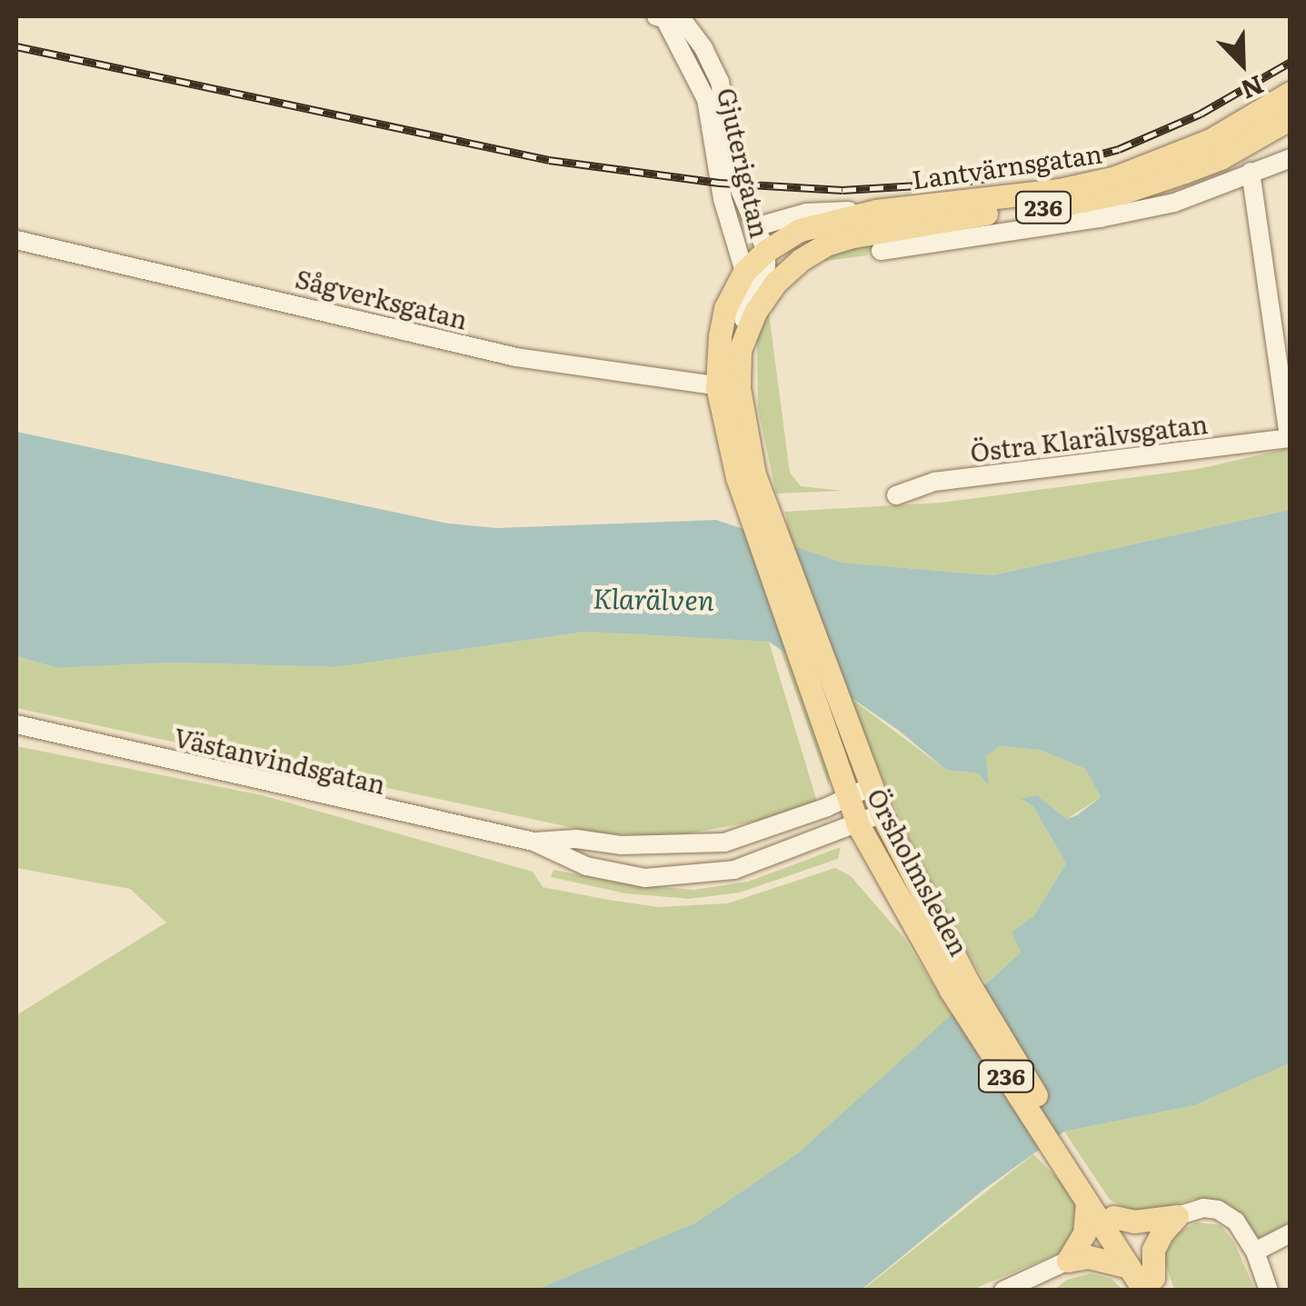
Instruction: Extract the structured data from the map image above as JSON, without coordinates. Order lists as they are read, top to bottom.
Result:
{
  "streets": {
    "main road": ["Lantvärnsgatan", "236", "Örsholmsleden"],
    "street": [
      "Gjuterigatan",
      "Sågverksgatan",
      "Östra Klarälvsgatan",
      "Västanvindsgatan"
    ]
  },
  "crossings": [
    ["Gjuterigatan", "Lantvärnsgatan"],
    ["Lantvärnsgatan", "Sågverksgatan"],
    ["Lantvärnsgatan", "Örsholmsleden"],
    ["Sågverksgatan", "Örsholmsleden"],
    ["Västanvindsgatan", "Örsholmsleden"]
  ],
  "water": ["Klarälven"],
  "north": "bottom right"
}
